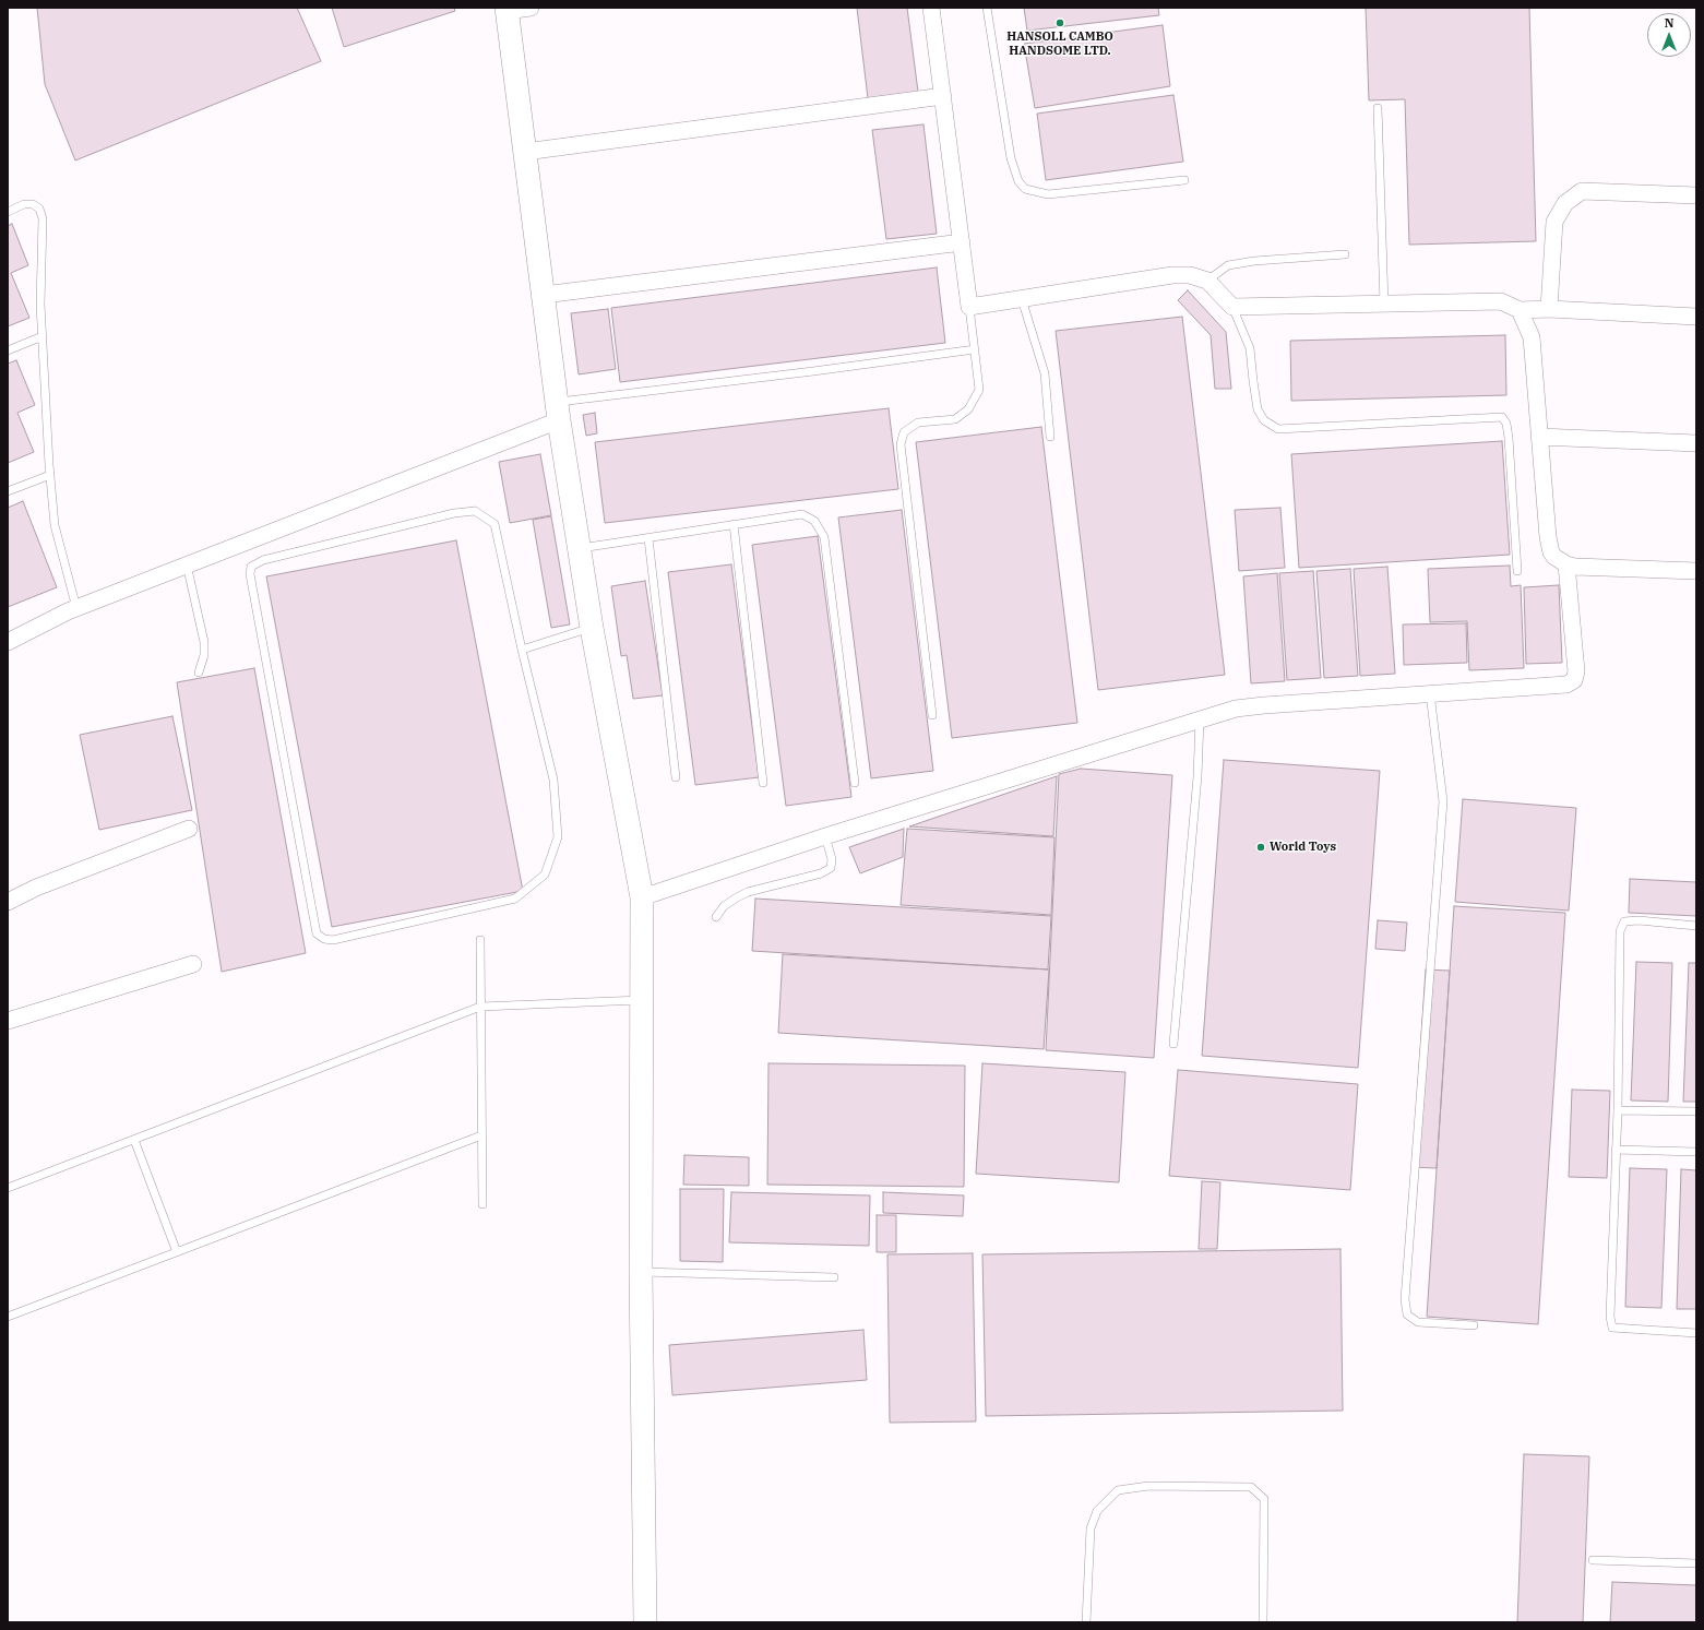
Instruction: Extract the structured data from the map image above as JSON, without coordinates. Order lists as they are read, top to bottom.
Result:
{
  "places": ["HANSOLL CAMBO HANDSOME LTD.", "World Toys"],
  "north": "top"
}
